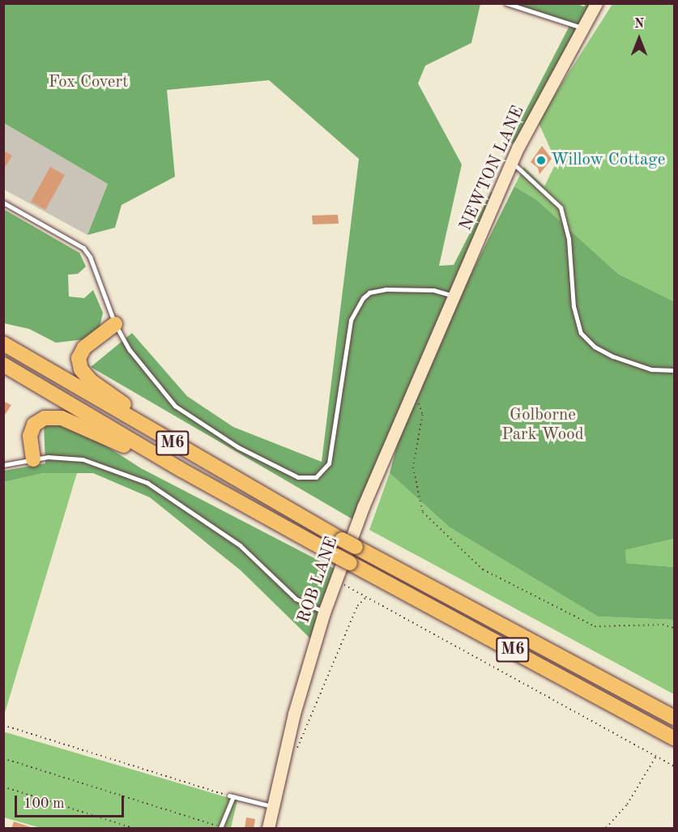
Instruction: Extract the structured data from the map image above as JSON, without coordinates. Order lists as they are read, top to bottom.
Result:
{
  "streets": {
    "highway": ["M6"],
    "street": ["NEWTON LANE", "ROB LANE"]
  },
  "crossings": [
    ["NEWTON LANE", "ROB LANE"]
  ],
  "parks": ["Fox Covert", "Golborne Park Wood"],
  "places": ["Willow Cottage"],
  "scale_bar": "100 m",
  "north": "top"
}
